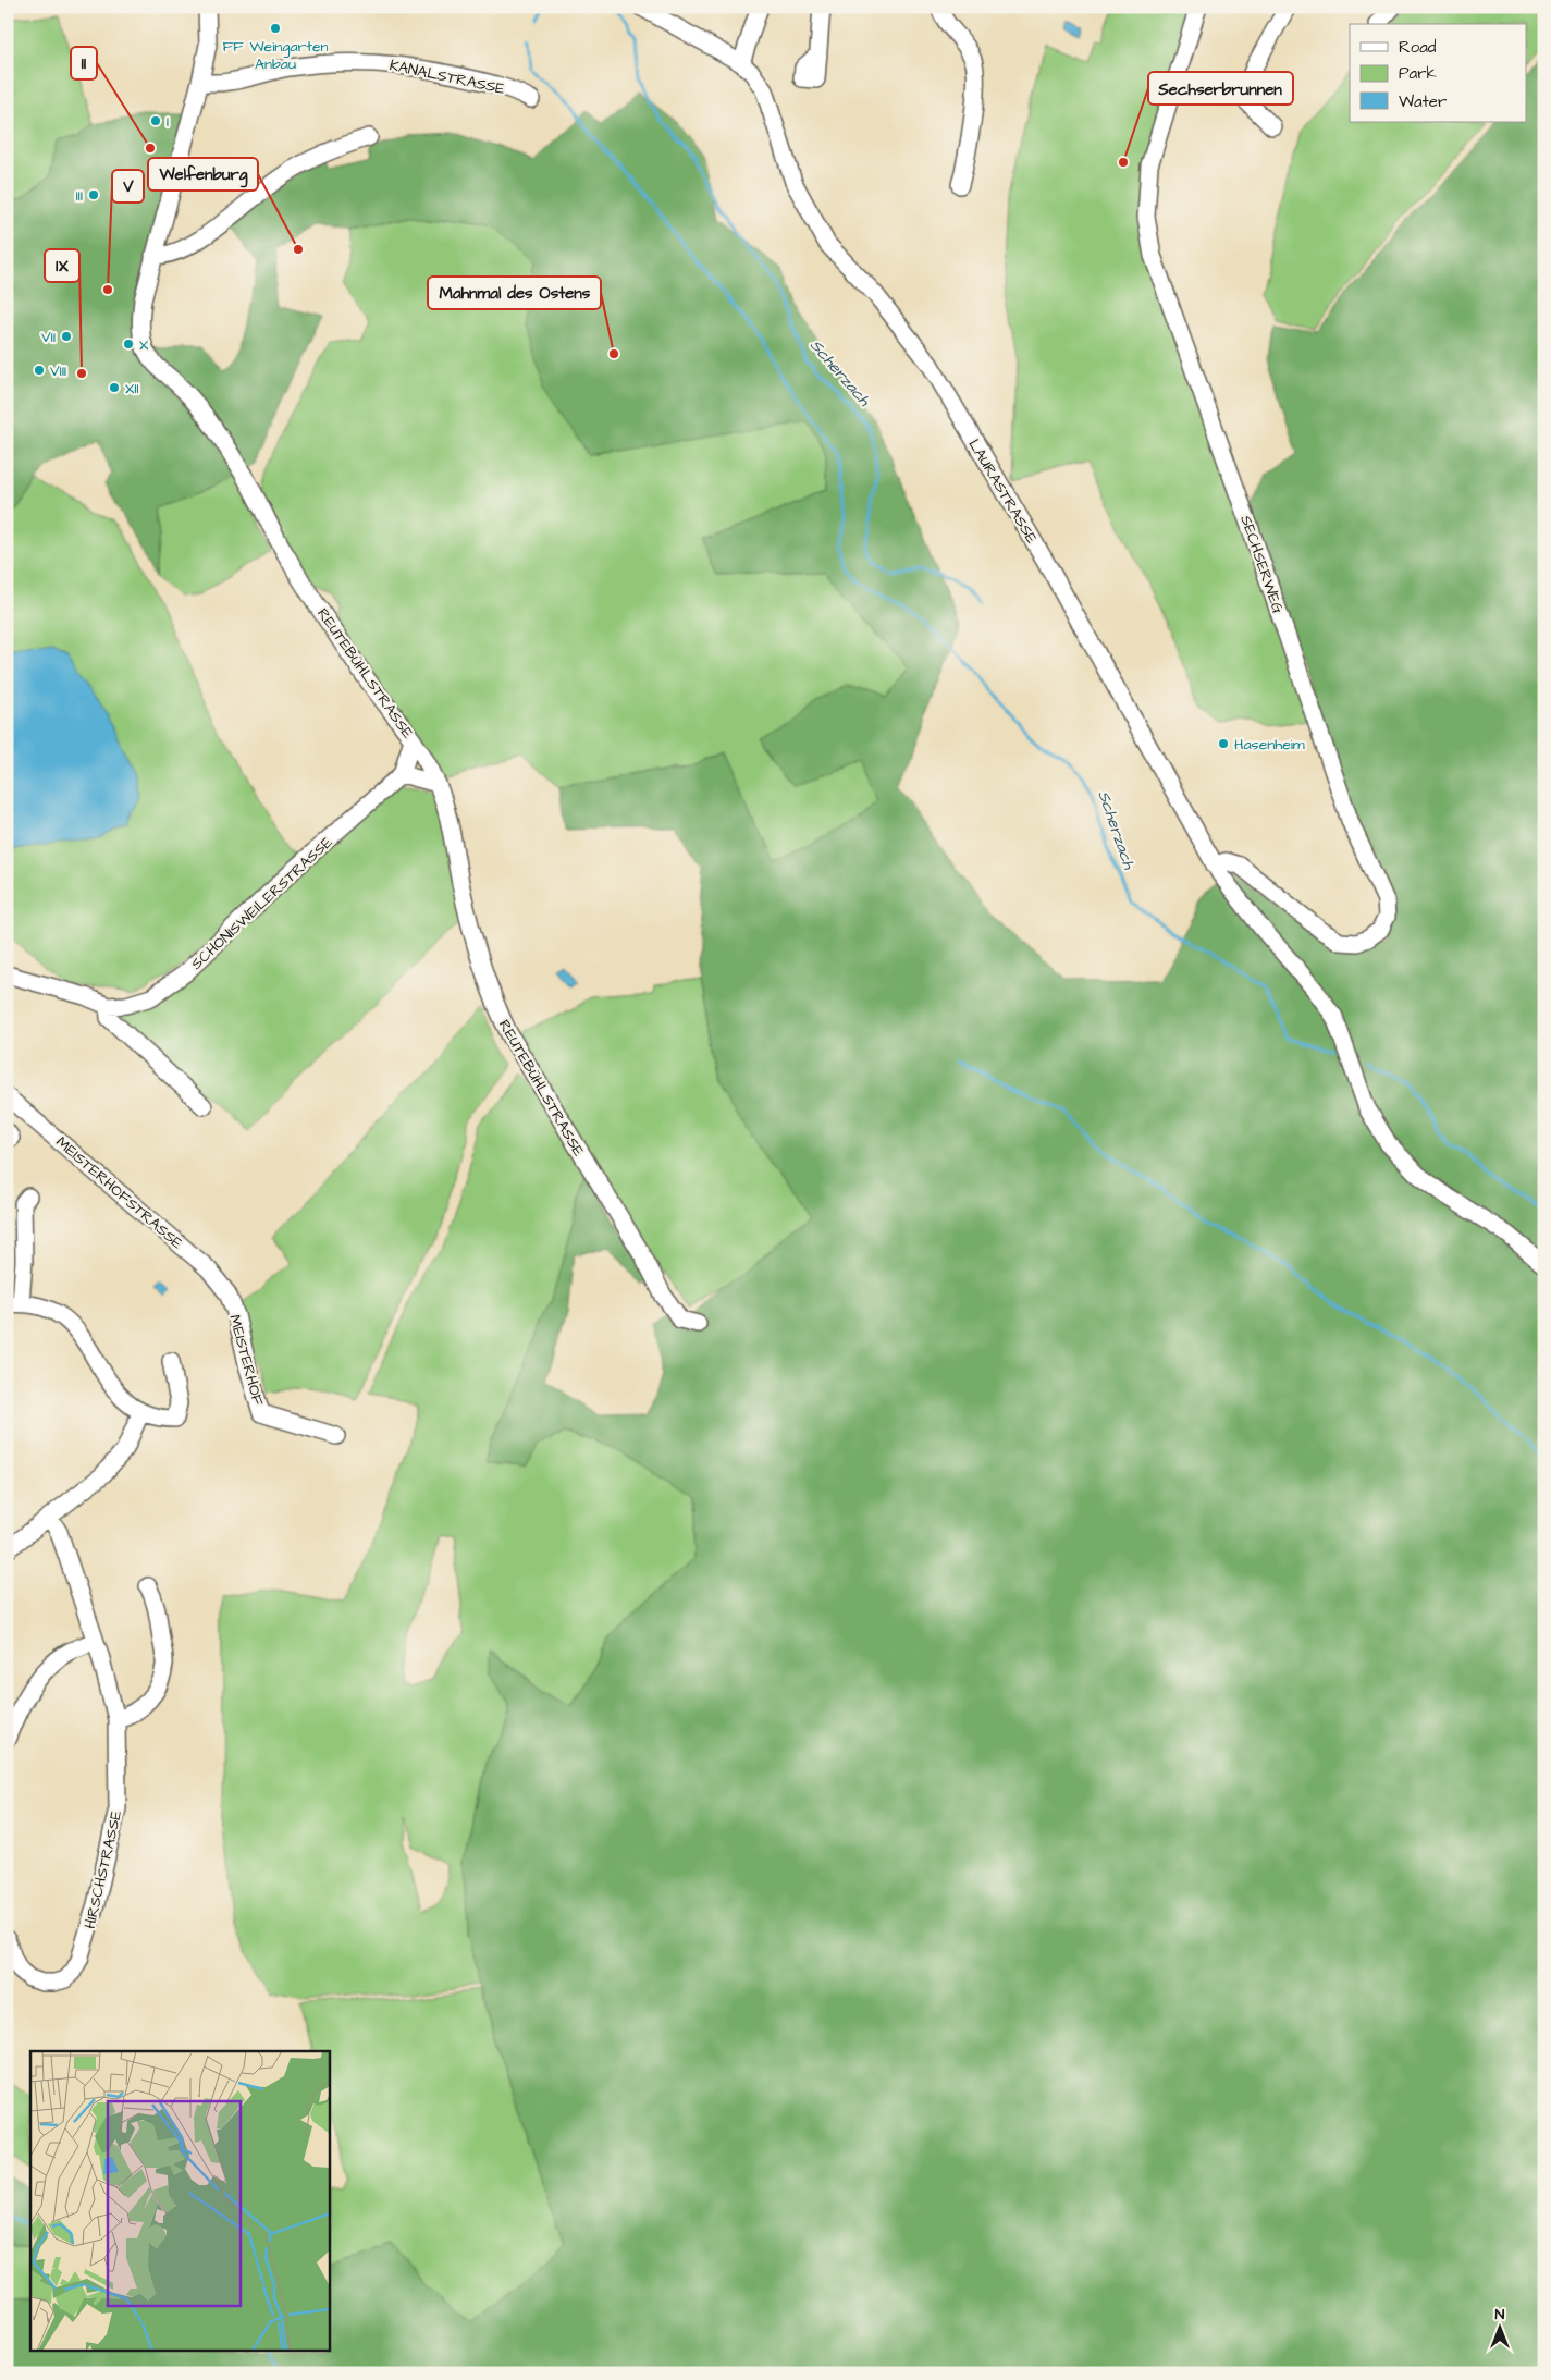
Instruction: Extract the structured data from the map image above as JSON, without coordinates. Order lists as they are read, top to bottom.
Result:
{
  "streets": {
    "street": [
      "KANALSTRASSE",
      "LAURASTRASSE",
      "SECHSERWEG",
      "REUTEBÜHLSTRASSE",
      "SCHONISWEILERSTRASSE",
      "MEISTERHOFSTRASSE",
      "MEISTERHOF",
      "HIRSCHSTRASSE"
    ]
  },
  "crossings": [
    ["KANALSTRASSE", "REUTEBÜHLSTRASSE"],
    ["LAURASTRASSE", "SECHSERWEG"],
    ["MEISTERHOFSTRASSE", "MEISTERHOF"]
  ],
  "water": ["Scherzach"],
  "places": [
    "FF Weingarten Anbau",
    "I",
    "II",
    "Sechserbrunnen",
    "III",
    "Welfenburg",
    "V",
    "VII",
    "X",
    "Mahnmal des Ostens",
    "VIII",
    "IX",
    "XII",
    "Hasenheim"
  ],
  "legend": ["Road", "Park", "Water"],
  "north": "top"
}
